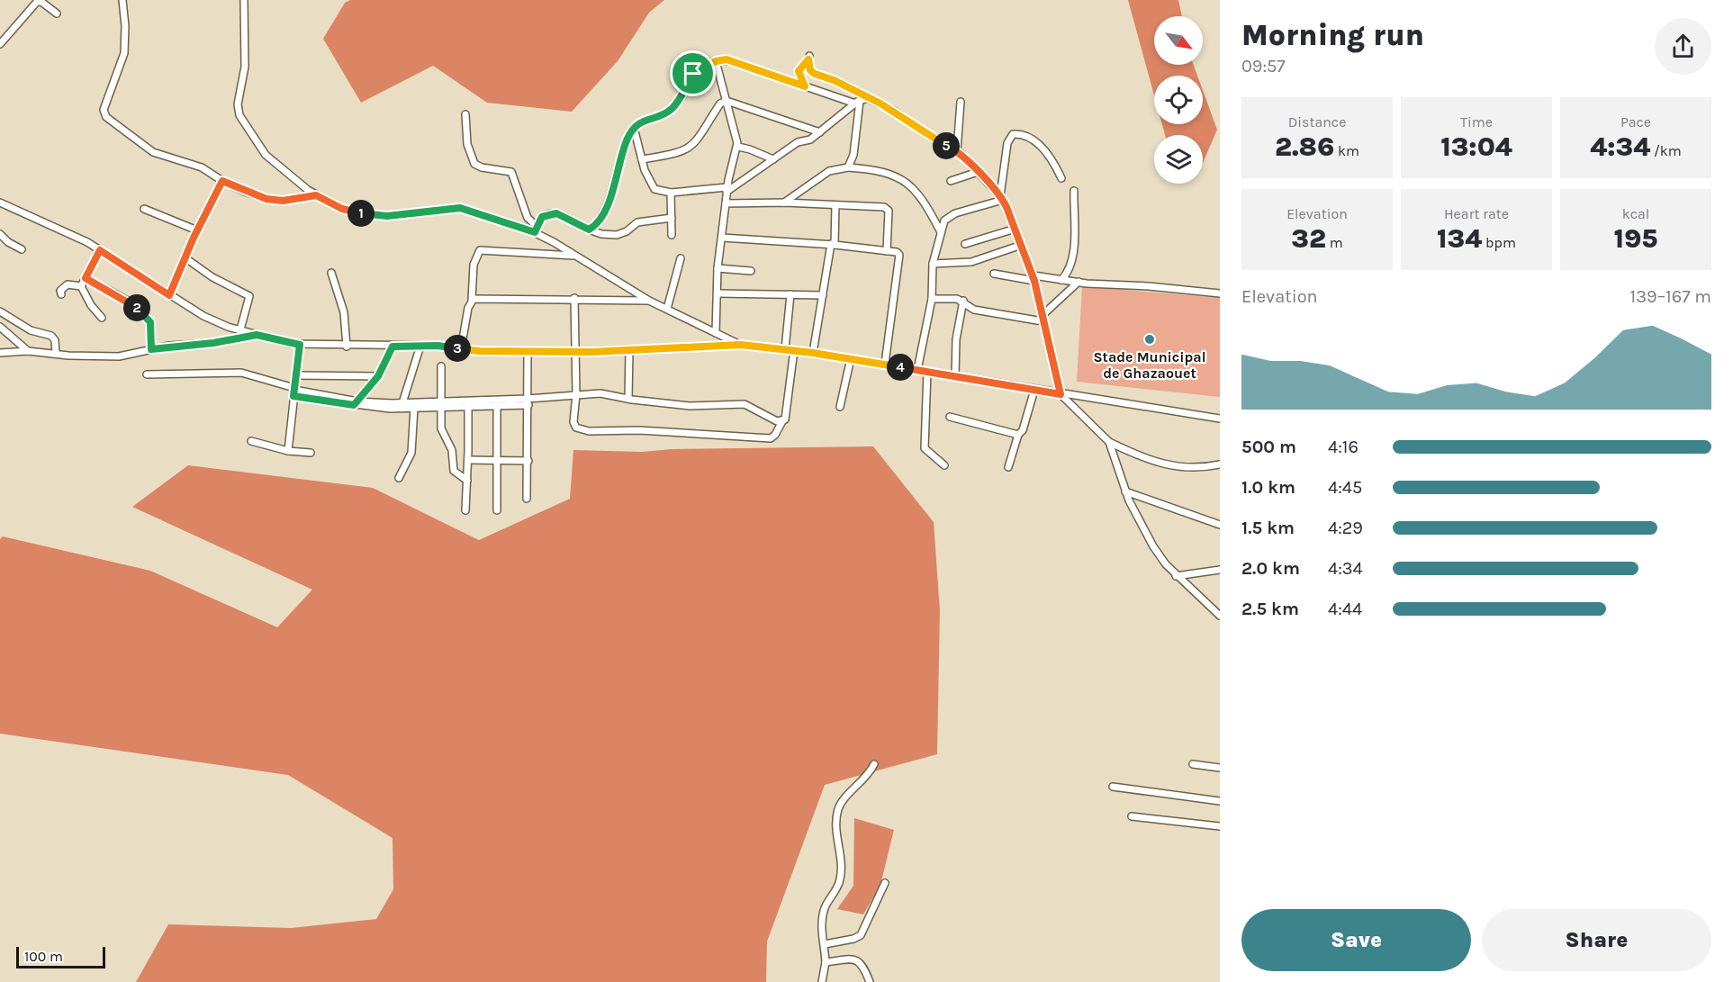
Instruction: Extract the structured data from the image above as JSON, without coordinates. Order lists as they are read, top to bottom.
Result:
{
  "places": ["Stade Municipal de Ghazaouet"],
  "scale_bar": "100 m",
  "north": "bottom right",
  "page": {
    "heading": ["Morning run", "09:57"],
    "stats": [
      ["Distance", "2.86 km"],
      ["Time", "13:04"],
      ["Pace", "4:34 /km"],
      ["Elevation", "32 m"],
      ["Heart rate", "134 bpm"],
      ["kcal", "195"]
    ],
    "pins": [
      "5",
      "1",
      "2",
      "3",
      "4"
    ],
    "chart": ["Elevation", "139–167 m"],
    "list": [
      {
        "name": "500 m",
        "note": "4:16"
      },
      {
        "name": "1.0 km",
        "note": "4:45"
      },
      {
        "name": "1.5 km",
        "note": "4:29"
      },
      {
        "name": "2.0 km",
        "note": "4:34"
      },
      {
        "name": "2.5 km",
        "note": "4:44"
      }
    ],
    "buttons": ["Save", "Share"],
    "scale": "100 m"
  }
}
